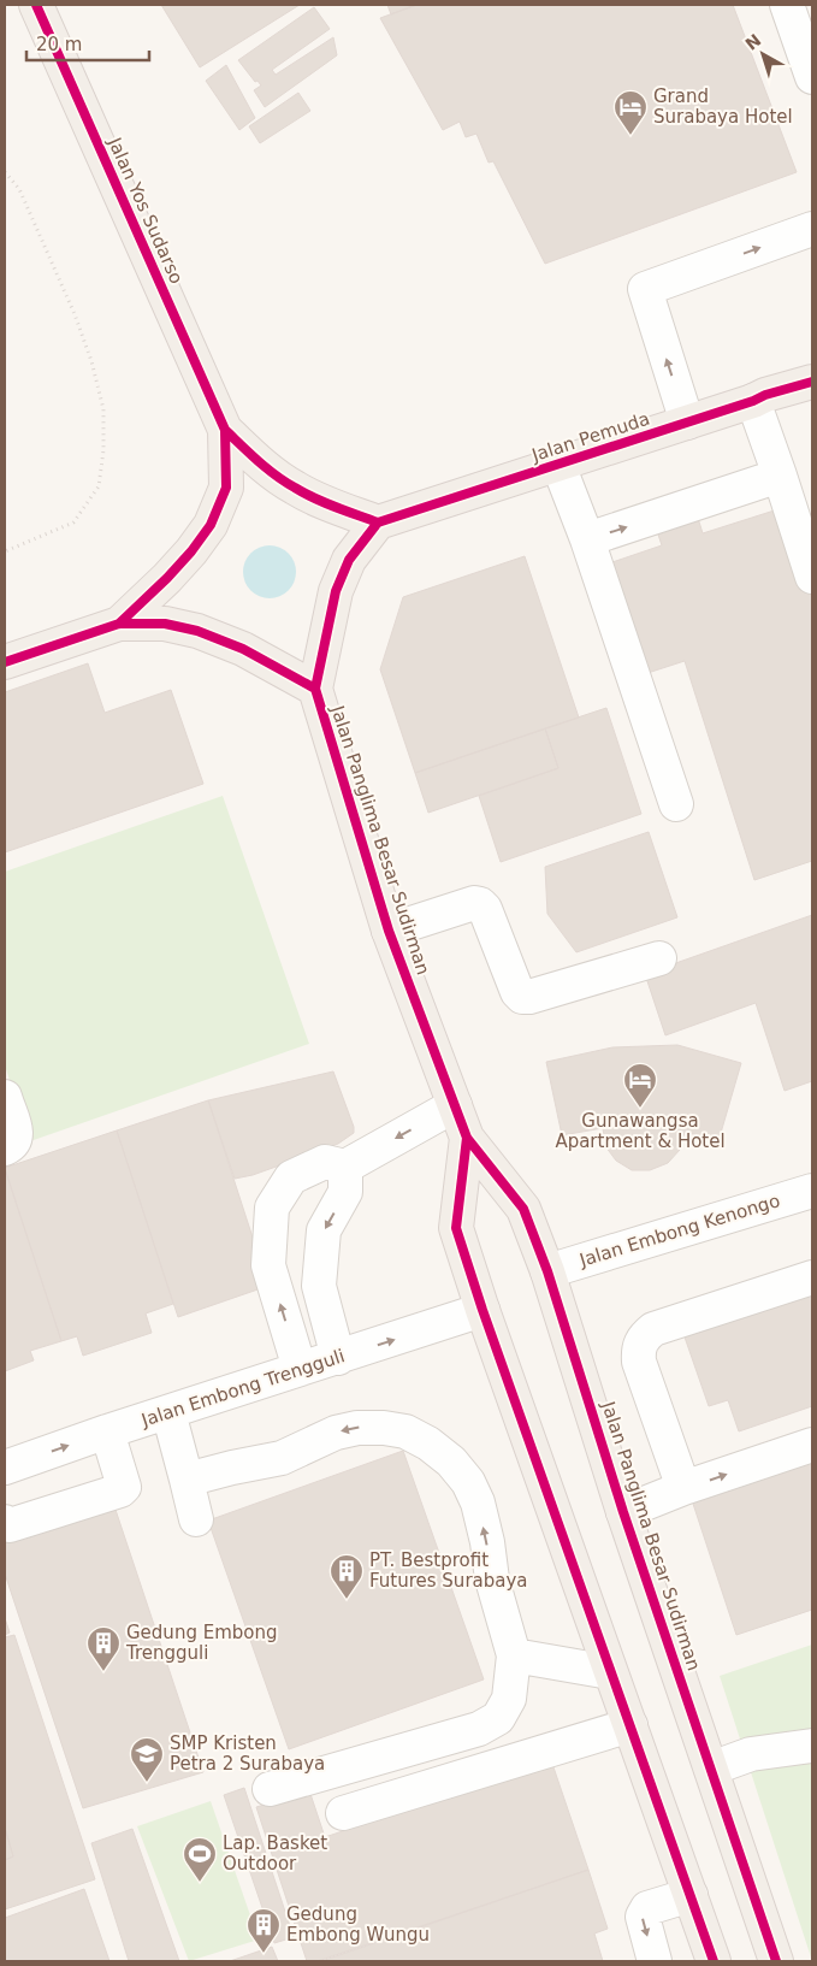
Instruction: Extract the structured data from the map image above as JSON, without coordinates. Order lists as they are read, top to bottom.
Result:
{
  "streets": {
    "main road": ["Jalan Yos Sudarso", "Jalan Pemuda", "Jalan Panglima Besar Sudirman"],
    "street": ["Jalan Embong Kenongo", "Jalan Embong Trengguli"]
  },
  "crossings": [
    ["Jalan Panglima Besar Sudirman", "Jalan Embong Kenongo"],
    ["Jalan Panglima Besar Sudirman", "Jalan Embong Trengguli"]
  ],
  "places": {
    "hotel": ["Grand Surabaya Hotel", "Gunawangsa Apartment & Hotel"],
    "building": ["PT. Bestprofit Futures Surabaya", "Gedung Embong Trengguli", "Gedung Embong Wungu"],
    "school or university": ["SMP Kristen Petra 2 Surabaya"],
    "sports": ["Lap. Basket Outdoor"]
  },
  "scale_bar": "20 m",
  "north": "top left"
}
